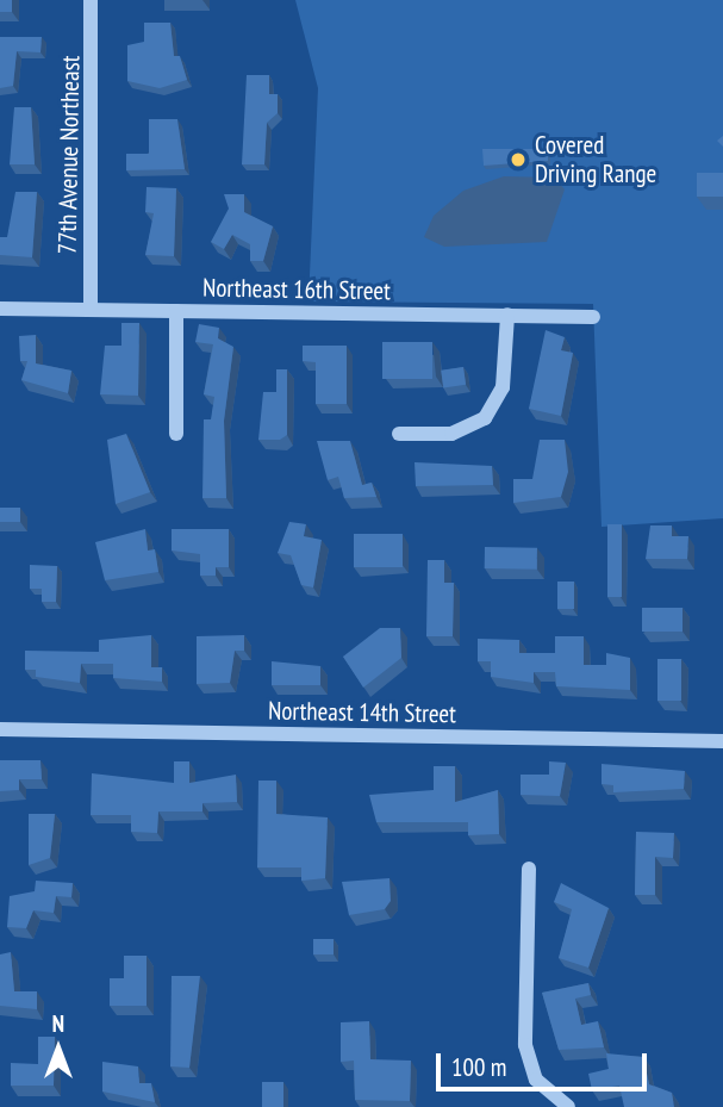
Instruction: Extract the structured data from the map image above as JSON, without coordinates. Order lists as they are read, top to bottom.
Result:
{
  "streets": {
    "street": ["77th Avenue Northeast", "Northeast 16th Street", "Northeast 14th Street"]
  },
  "crossings": [
    ["77th Avenue Northeast", "Northeast 16th Street"]
  ],
  "places": ["Covered Driving Range"],
  "scale_bar": "100 m",
  "north": "top"
}
